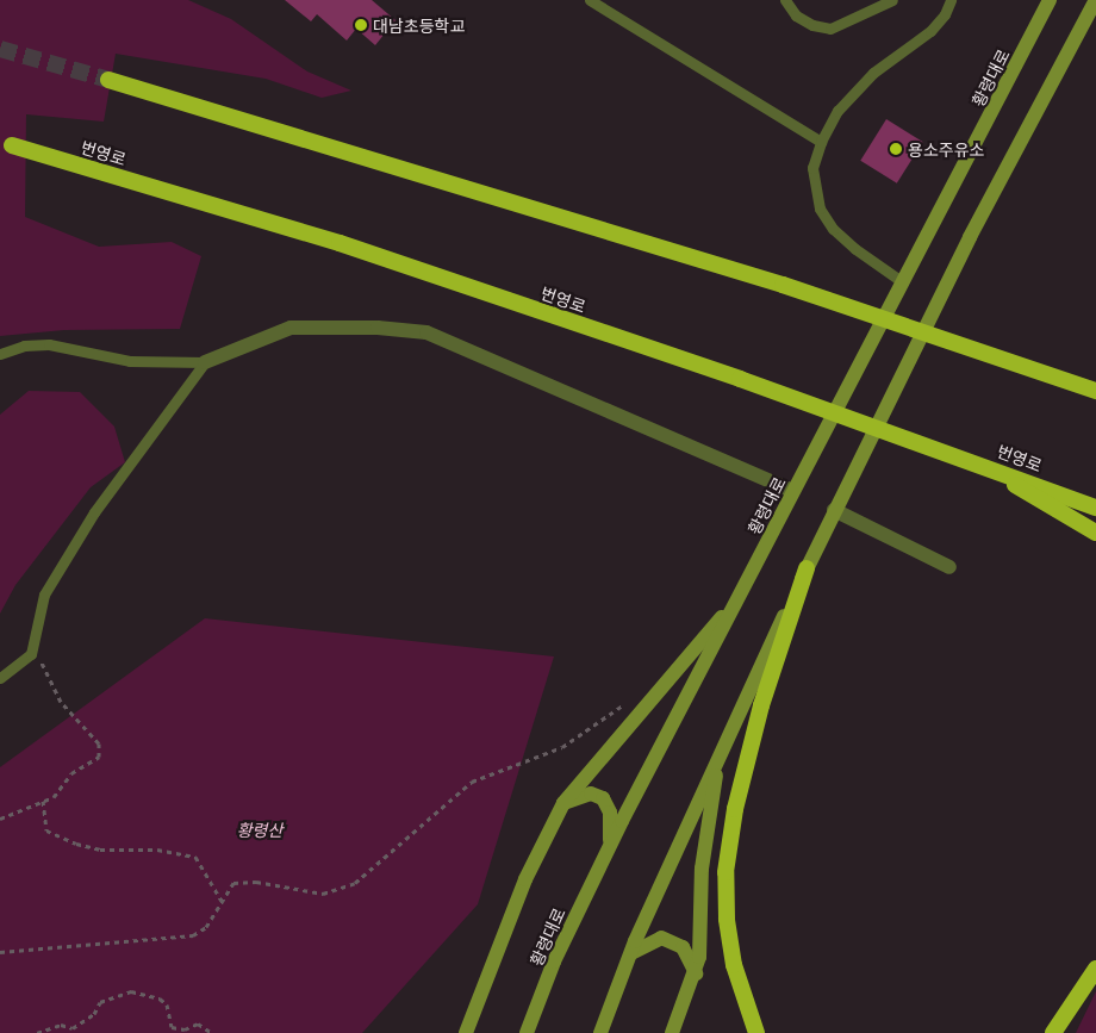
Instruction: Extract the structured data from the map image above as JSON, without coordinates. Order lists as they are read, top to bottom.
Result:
{
  "streets": {
    "highway": ["번영로"],
    "main road": ["황령대로"]
  },
  "parks": ["황령산"],
  "places": ["대남초등학교", "용소주유소"]
}
